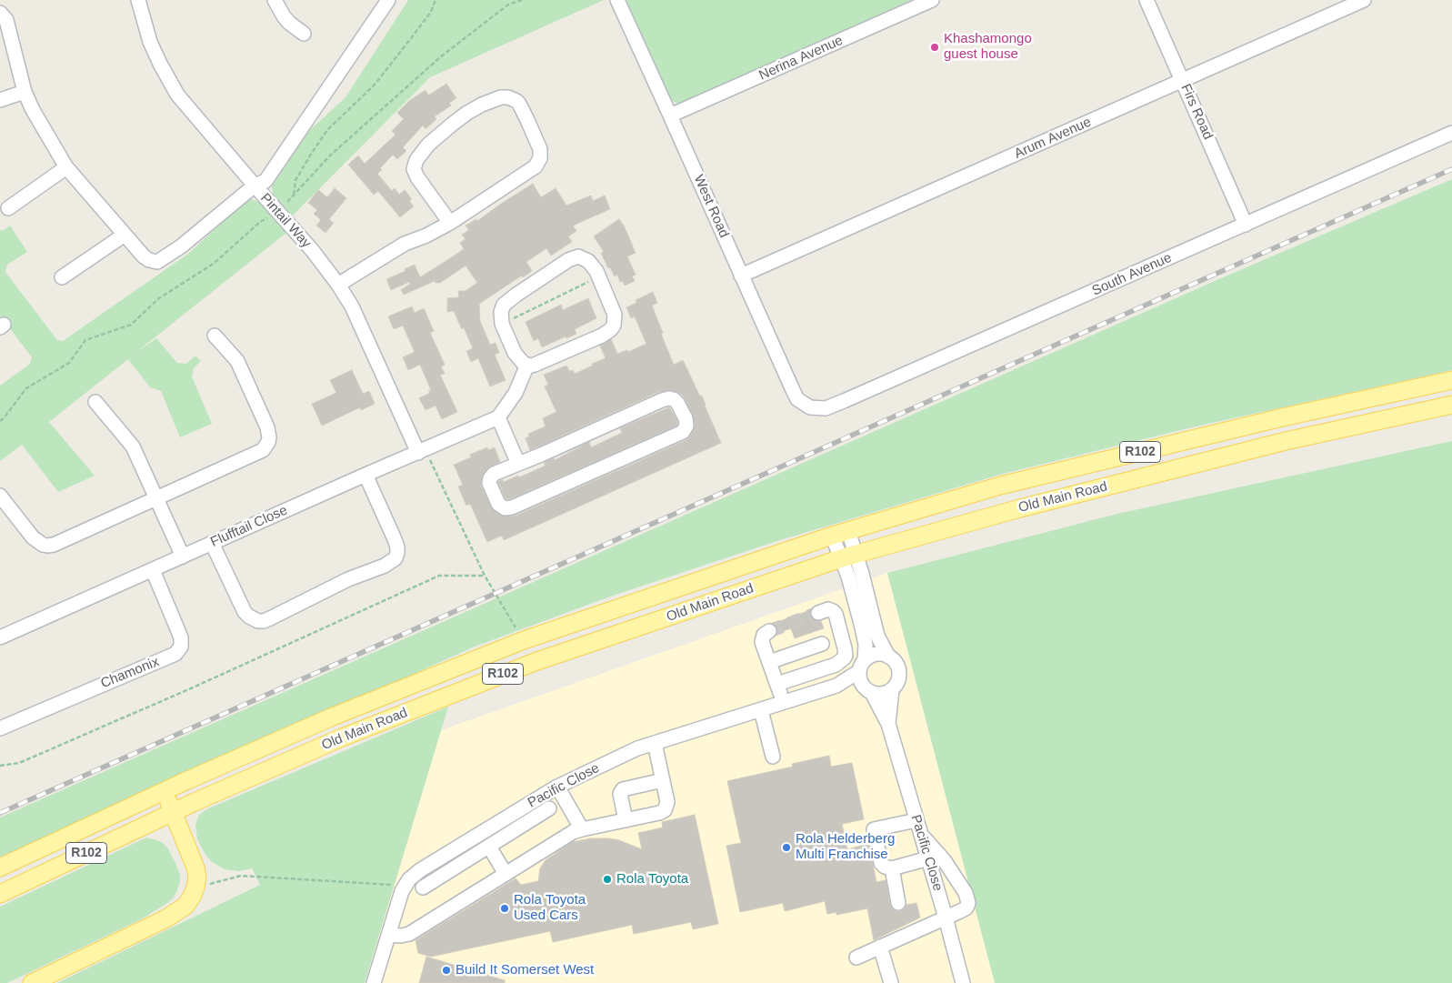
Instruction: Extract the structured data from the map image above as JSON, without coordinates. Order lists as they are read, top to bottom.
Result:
{
  "streets": {
    "main road": ["R102", "Old Main Road"],
    "street": [
      "Nerina Avenue",
      "Firs Road",
      "Arum Avenue",
      "West Road",
      "Pintail Way",
      "South Avenue",
      "Flufftail Close",
      "Chamonix",
      "Pacific Close"
    ]
  },
  "crossings": [
    ["Nerina Avenue", "West Road"],
    ["Firs Road", "Arum Avenue"],
    ["Firs Road", "South Avenue"],
    ["Arum Avenue", "West Road"],
    ["West Road", "South Avenue"],
    ["Pintail Way", "Flufftail Close"],
    ["Flufftail Close", "Chamonix"]
  ],
  "places": [
    "Khashamongo guest house",
    "Rola Helderberg Multi Franchise",
    "Rola Toyota",
    "Rola Toyota Used Cars",
    "Build It Somerset West"
  ]
}
